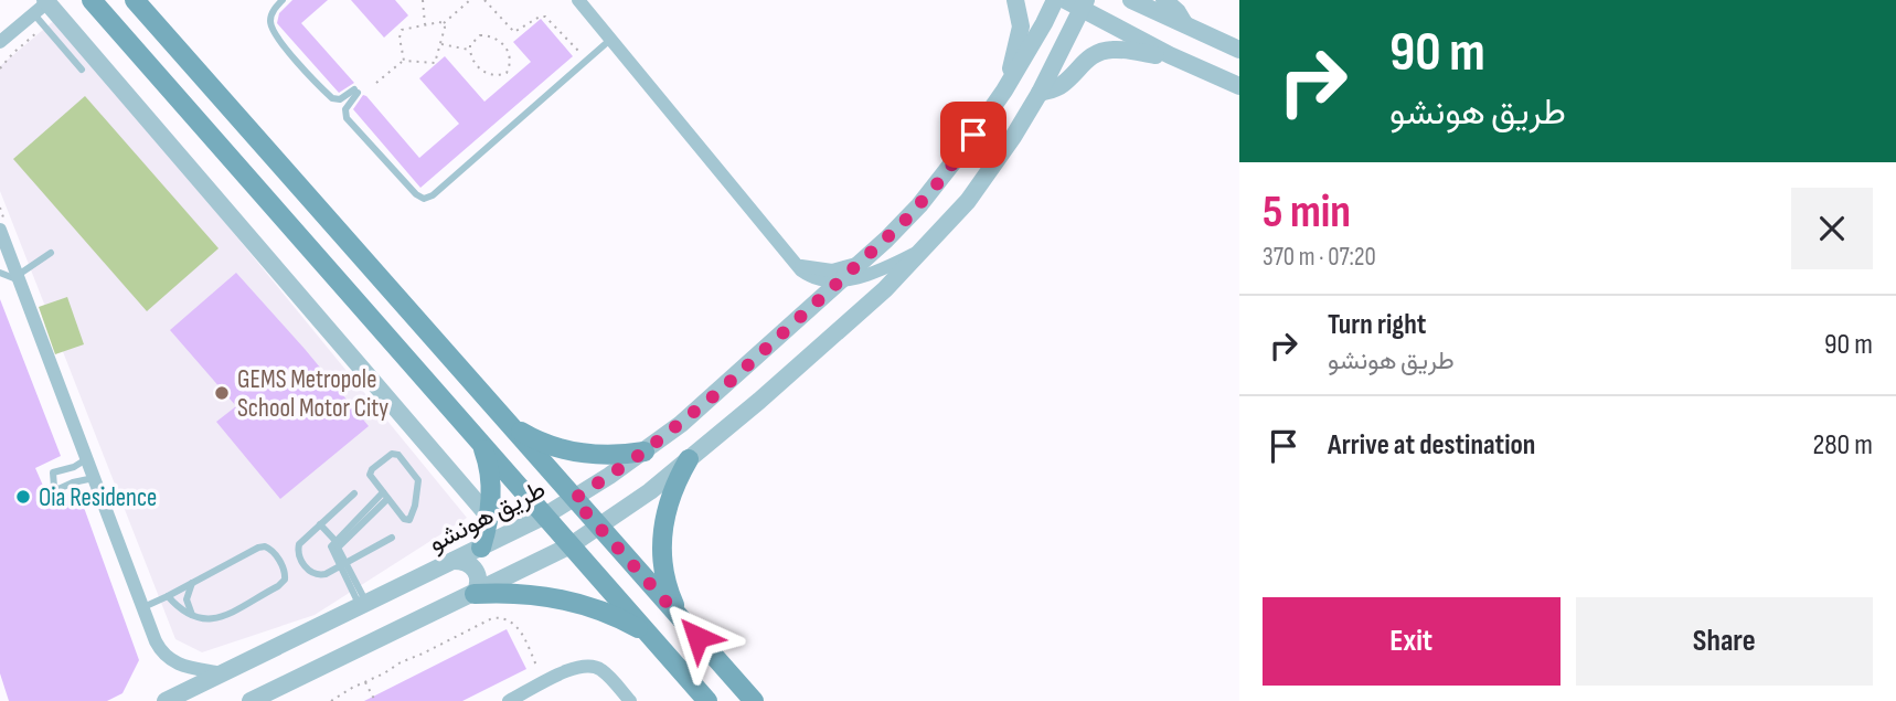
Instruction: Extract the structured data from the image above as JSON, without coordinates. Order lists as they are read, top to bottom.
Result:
{
  "streets": {
    "street": ["طريق هونشو"]
  },
  "places": ["GEMS Metropole School Motor City", "Oia Residence"],
  "page": {
    "turn": ["90 m", "طريق هونشو"],
    "heading": ["5 min", "370 m · 07:20"],
    "list": [
      {
        "name": "Turn right",
        "note": "طريق هونشو",
        "value": "90 m"
      },
      {
        "name": "Arrive at destination",
        "value": "280 m"
      }
    ],
    "buttons": ["Exit", "Share"]
  }
}
